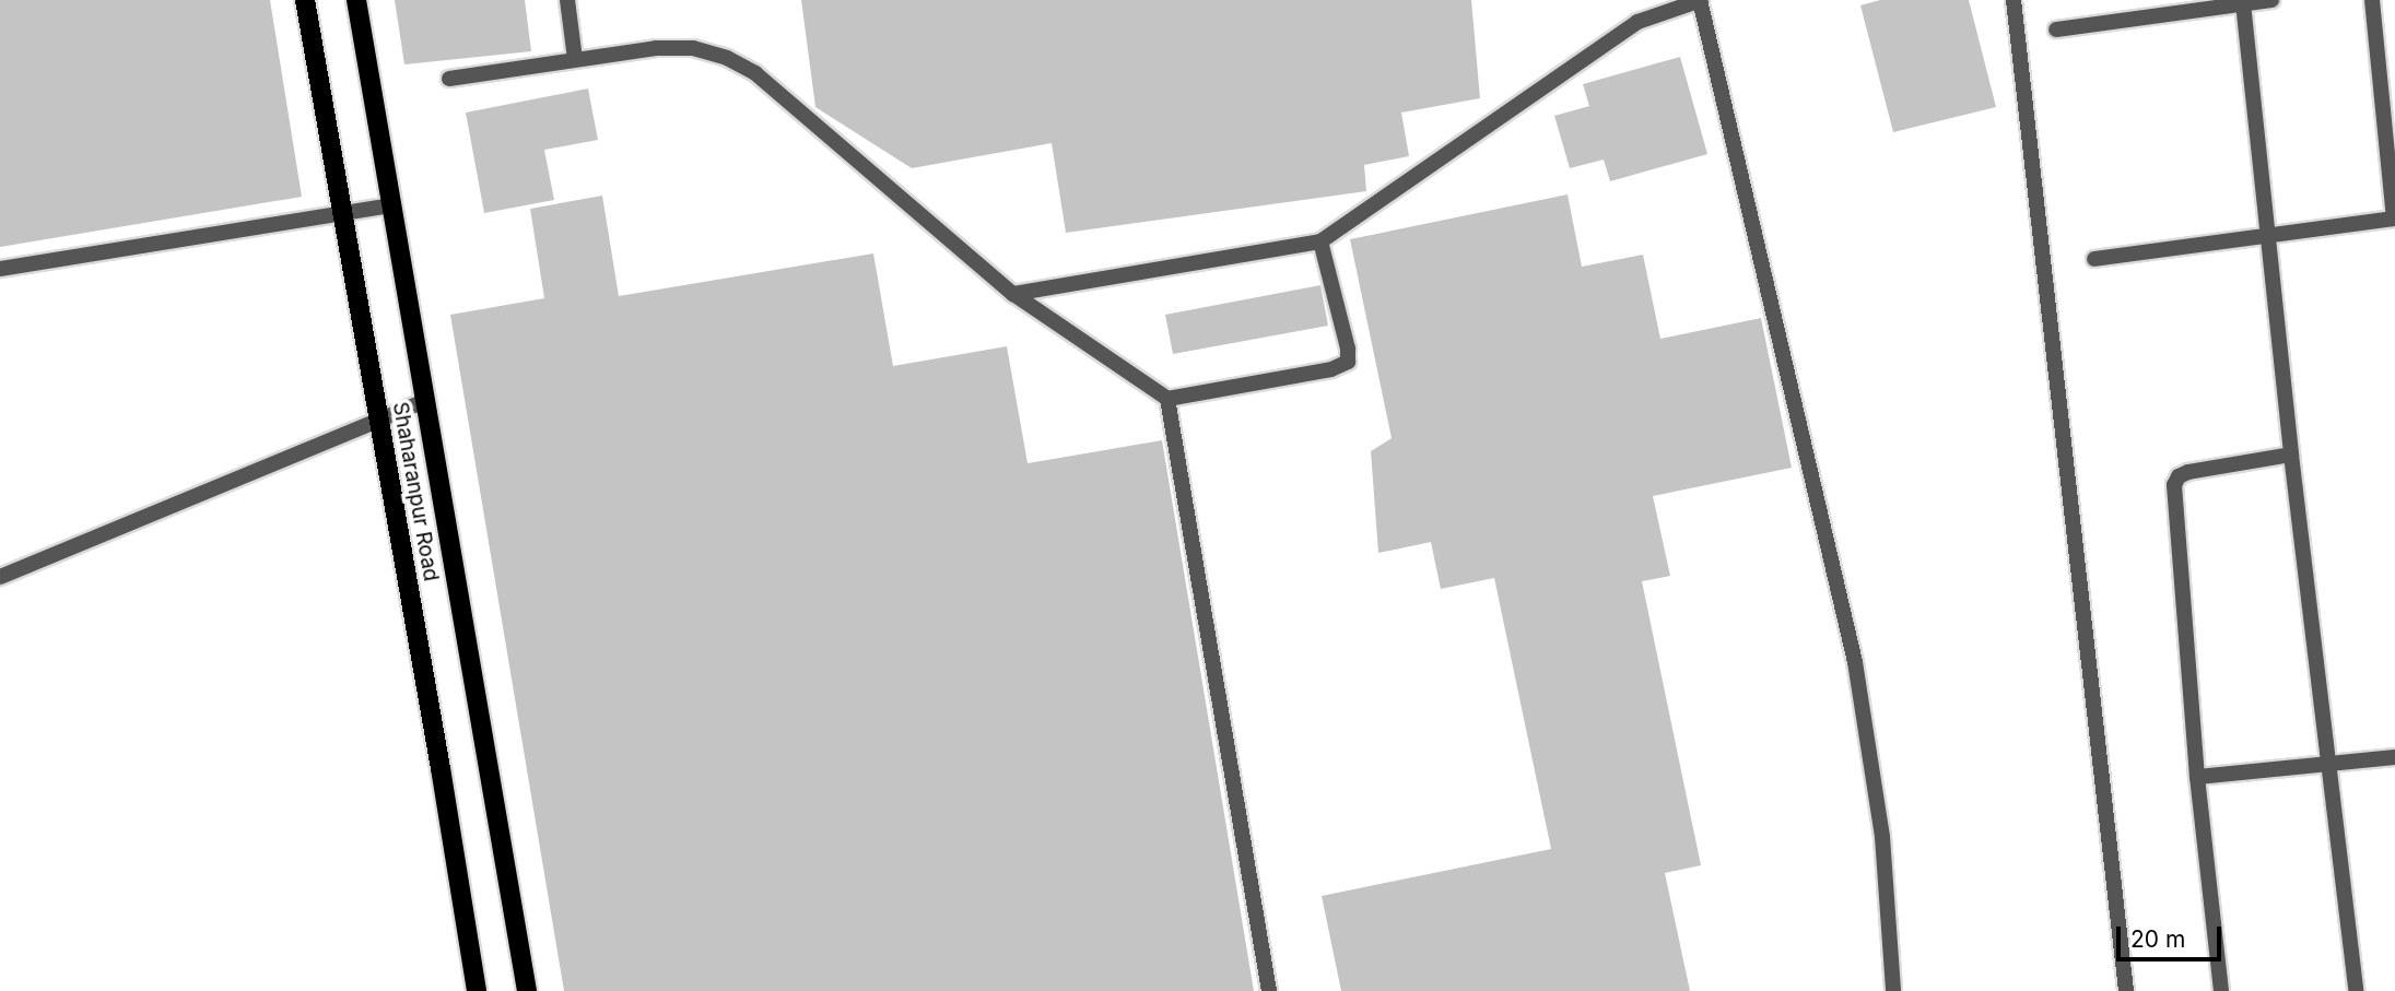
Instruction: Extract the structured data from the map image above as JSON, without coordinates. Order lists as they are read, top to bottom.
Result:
{
  "streets": {
    "main road": ["Shaharanpur Road"]
  },
  "scale_bar": "20 m"
}
